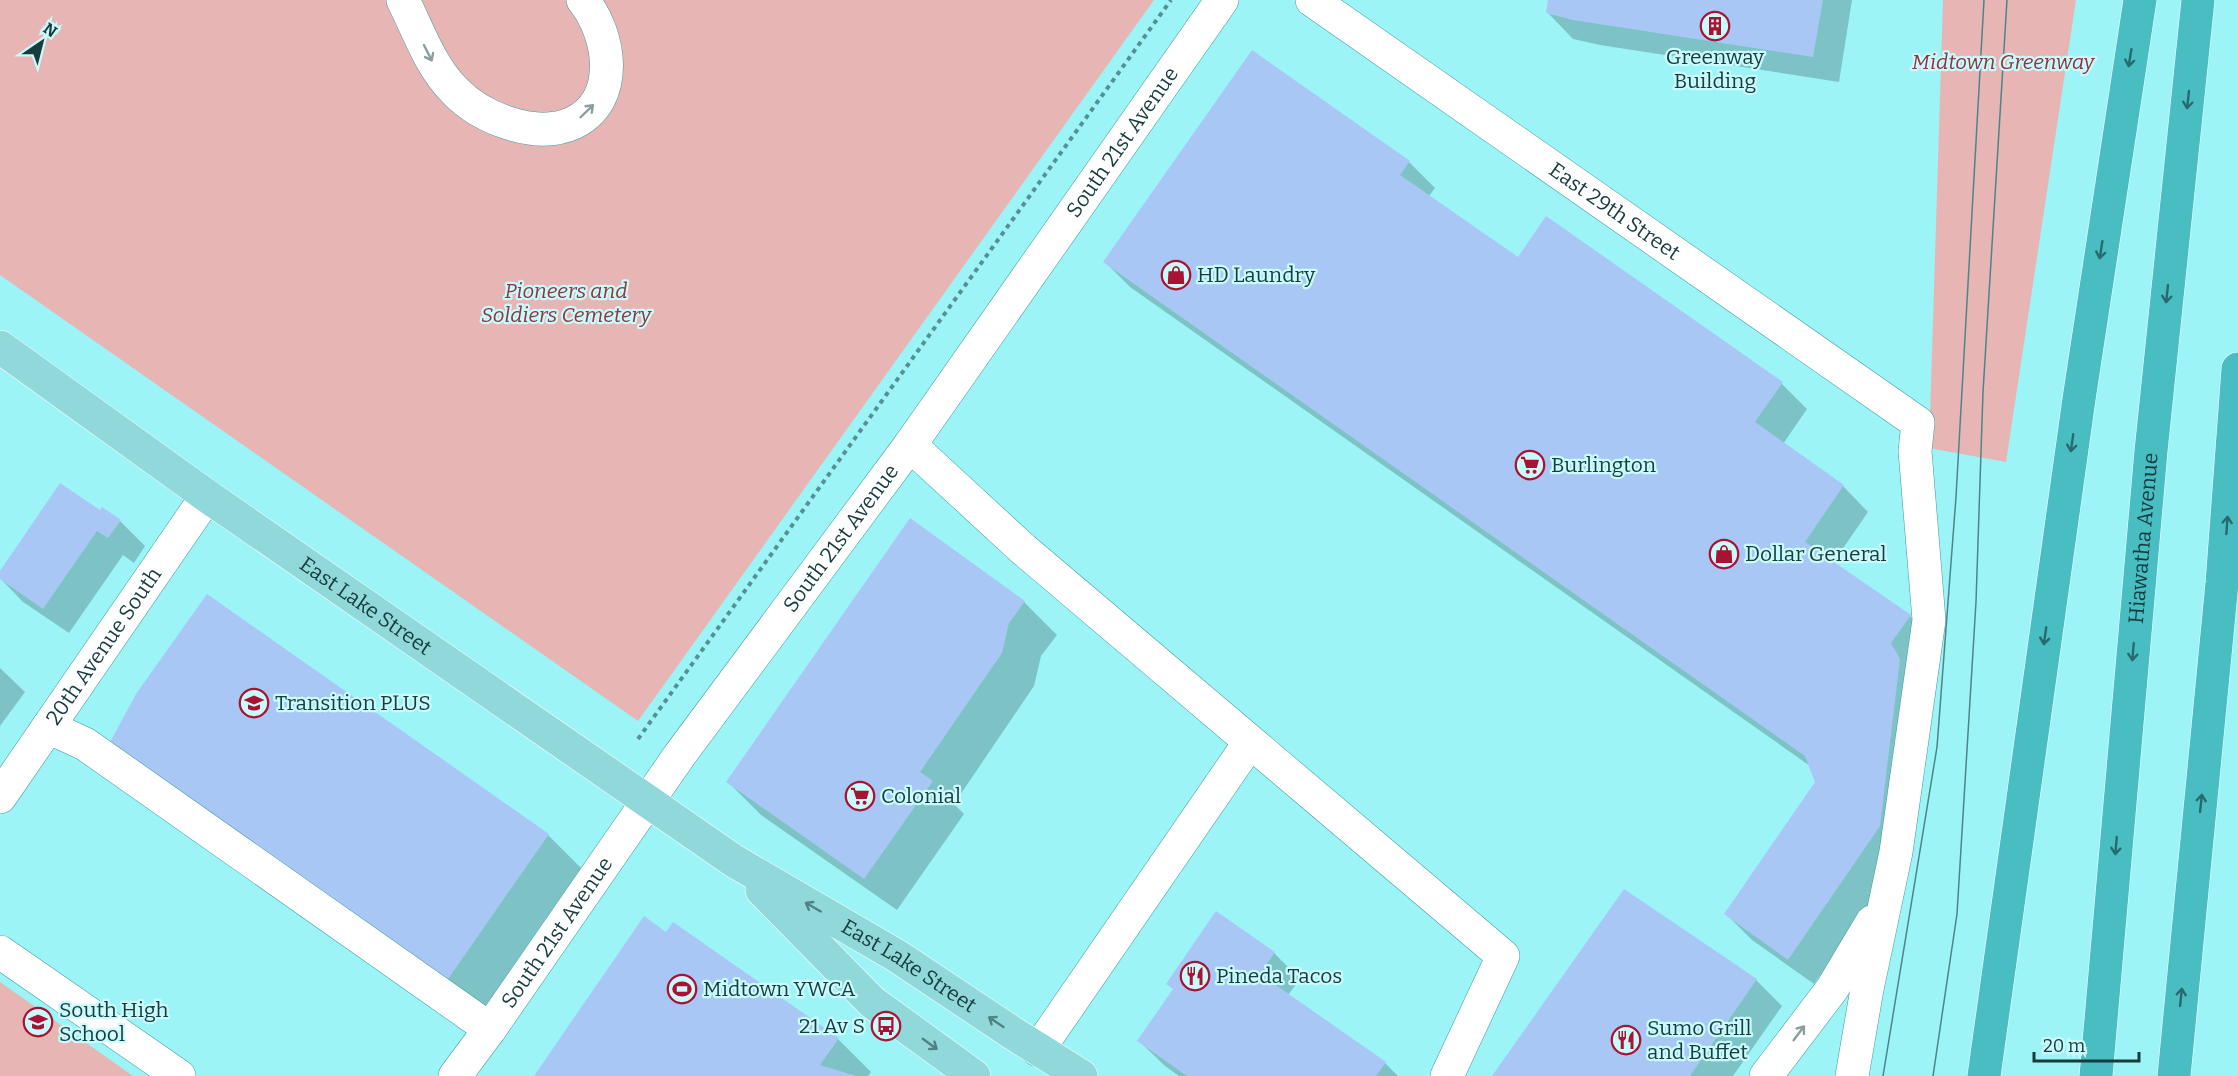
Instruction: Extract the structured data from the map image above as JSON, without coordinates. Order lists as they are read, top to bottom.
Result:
{
  "streets": {
    "highway": ["Hiawatha Avenue"],
    "main road": ["East Lake Street"],
    "street": ["South 21st Avenue", "East 29th Street", "20th Avenue South"]
  },
  "crossings": [
    ["South 21st Avenue", "East Lake Street"],
    ["East Lake Street", "20th Avenue South"]
  ],
  "parks": ["Midtown Greenway", "Pioneers and Soldiers Cemetery"],
  "places": {
    "building": ["Greenway Building"],
    "shop": ["HD Laundry", "Dollar General"],
    "supermarket": ["Burlington", "Colonial"],
    "school or university": ["Transition PLUS", "South High School"],
    "restaurant": ["Pineda Tacos", "Sumo Grill and Buffet"],
    "sports": ["Midtown YWCA"],
    "bus stop": ["21 Av S"]
  },
  "scale_bar": "20 m",
  "north": "top right"
}
